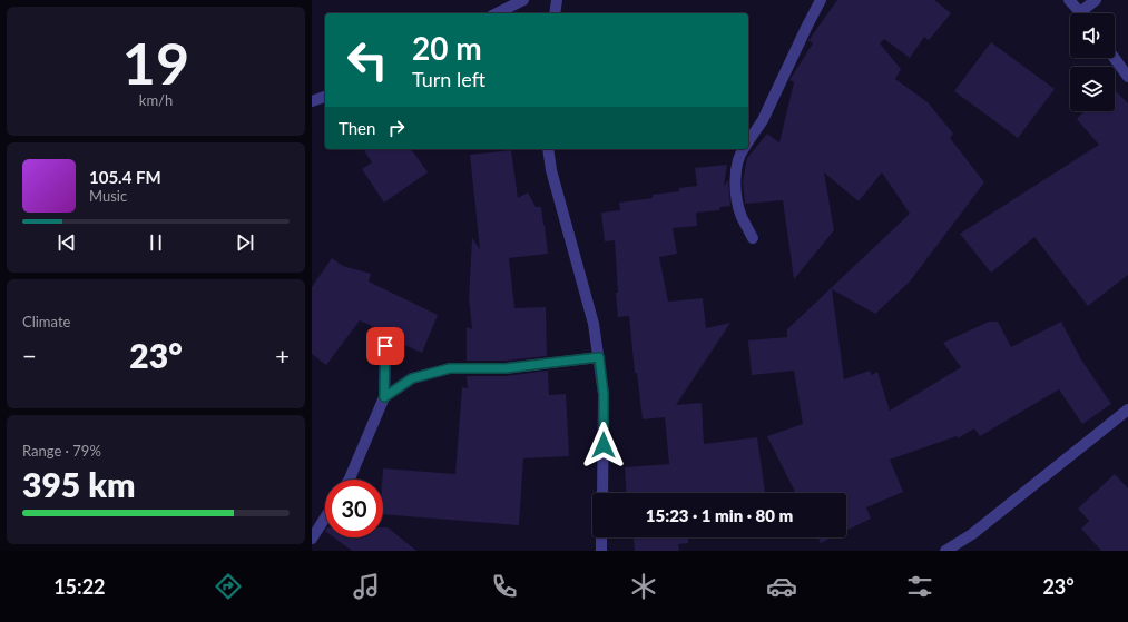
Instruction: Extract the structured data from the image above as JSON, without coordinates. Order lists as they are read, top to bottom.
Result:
{
  "page": {
    "tile": [
      ["19", "km/h"],
      "Climate",
      ["Range · 79%", "395 km"]
    ],
    "turn": ["20 m", "Turn left"],
    "then": "Then",
    "song": ["105.4 FM", "Music"],
    "heat": ["−", "23°", "+"],
    "limit": "30",
    "trip": "15:23 · 1 min · 80 m",
    "tabs": ["15:22", "23°"]
  }
}
